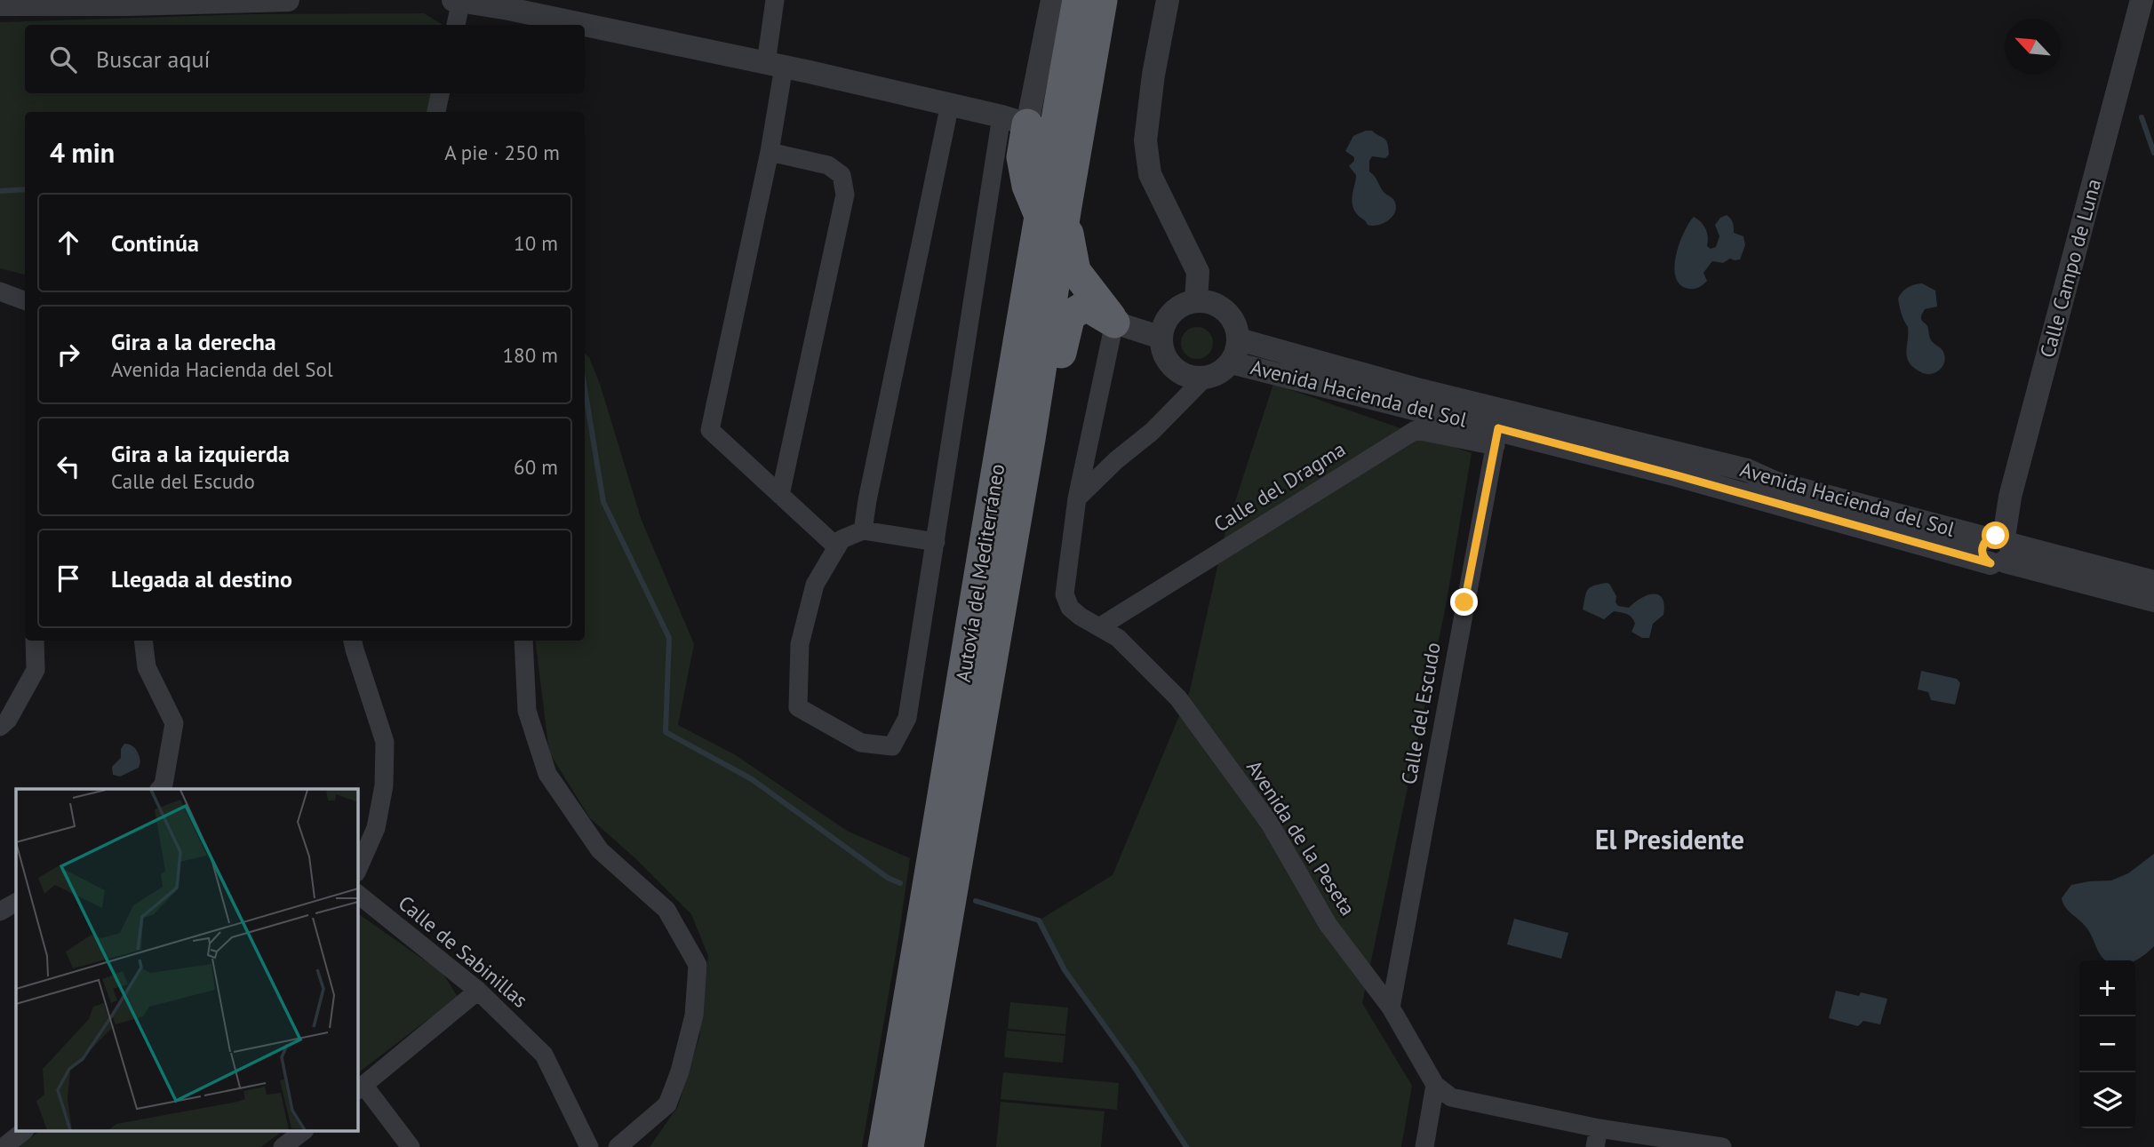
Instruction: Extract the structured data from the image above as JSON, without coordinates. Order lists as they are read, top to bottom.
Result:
{
  "streets": {
    "highway": ["Autovía del Mediterráneo"],
    "street": [
      "Calle Campo de Luna",
      "Avenida Hacienda del Sol",
      "Calle del Dragma",
      "Calle del Escudo",
      "Avenida de la Peseta",
      "Calle de Sabinillas"
    ]
  },
  "crossings": [
    ["Calle Campo de Luna", "Avenida Hacienda del Sol"],
    ["Avenida Hacienda del Sol", "Calle del Dragma"],
    ["Avenida Hacienda del Sol", "Calle del Escudo"],
    ["Calle del Dragma", "Calle del Escudo"],
    ["Calle del Dragma", "Avenida de la Peseta"],
    ["Calle del Escudo", "Avenida de la Peseta"]
  ],
  "districts": ["El Presidente"],
  "north": "top left",
  "page": {
    "search": "Buscar aquí",
    "heading": ["4 min", "A pie · 250 m"],
    "list": [
      ["Continúa", "10 m"],
      ["Gira a la derecha", "Avenida Hacienda del Sol", "180 m"],
      ["Gira a la izquierda", "Calle del Escudo", "60 m"],
      "Llegada al destino"
    ],
    "map_buttons": ["+", "−"]
  }
}
